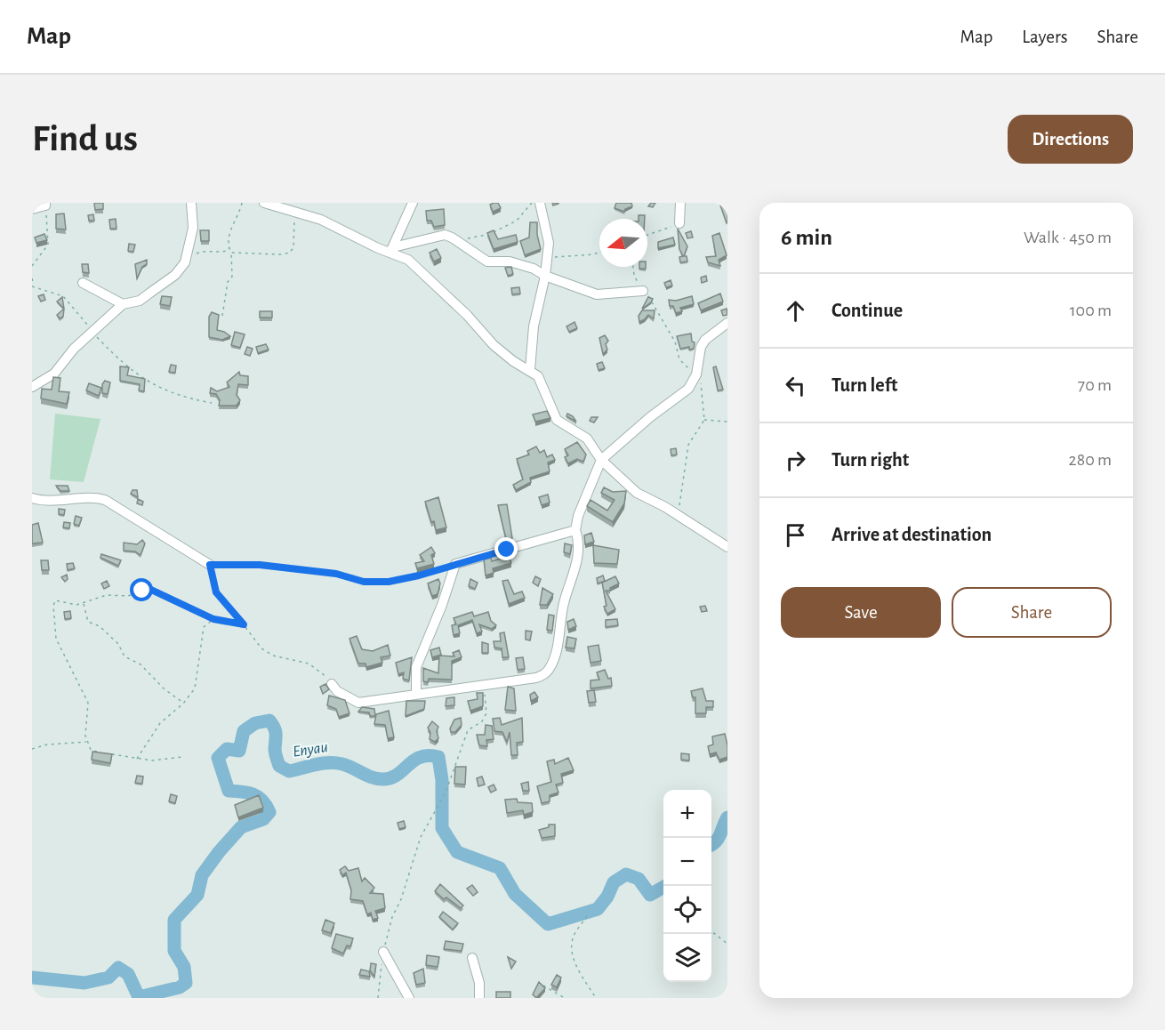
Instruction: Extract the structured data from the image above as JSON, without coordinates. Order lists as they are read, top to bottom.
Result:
{
  "water": ["Enyau"],
  "north": "left",
  "page": {
    "header": "Map",
    "nav": ["Map", "Layers", "Share"],
    "buttons": [
      "Directions",
      ["Save", "Share"]
    ],
    "title": "Find us",
    "heading": ["6 min", "Walk · 450 m"],
    "list": [
      ["Continue", "100 m"],
      ["Turn left", "70 m"],
      ["Turn right", "280 m"],
      "Arrive at destination"
    ],
    "map_buttons": ["+", "−"]
  }
}
